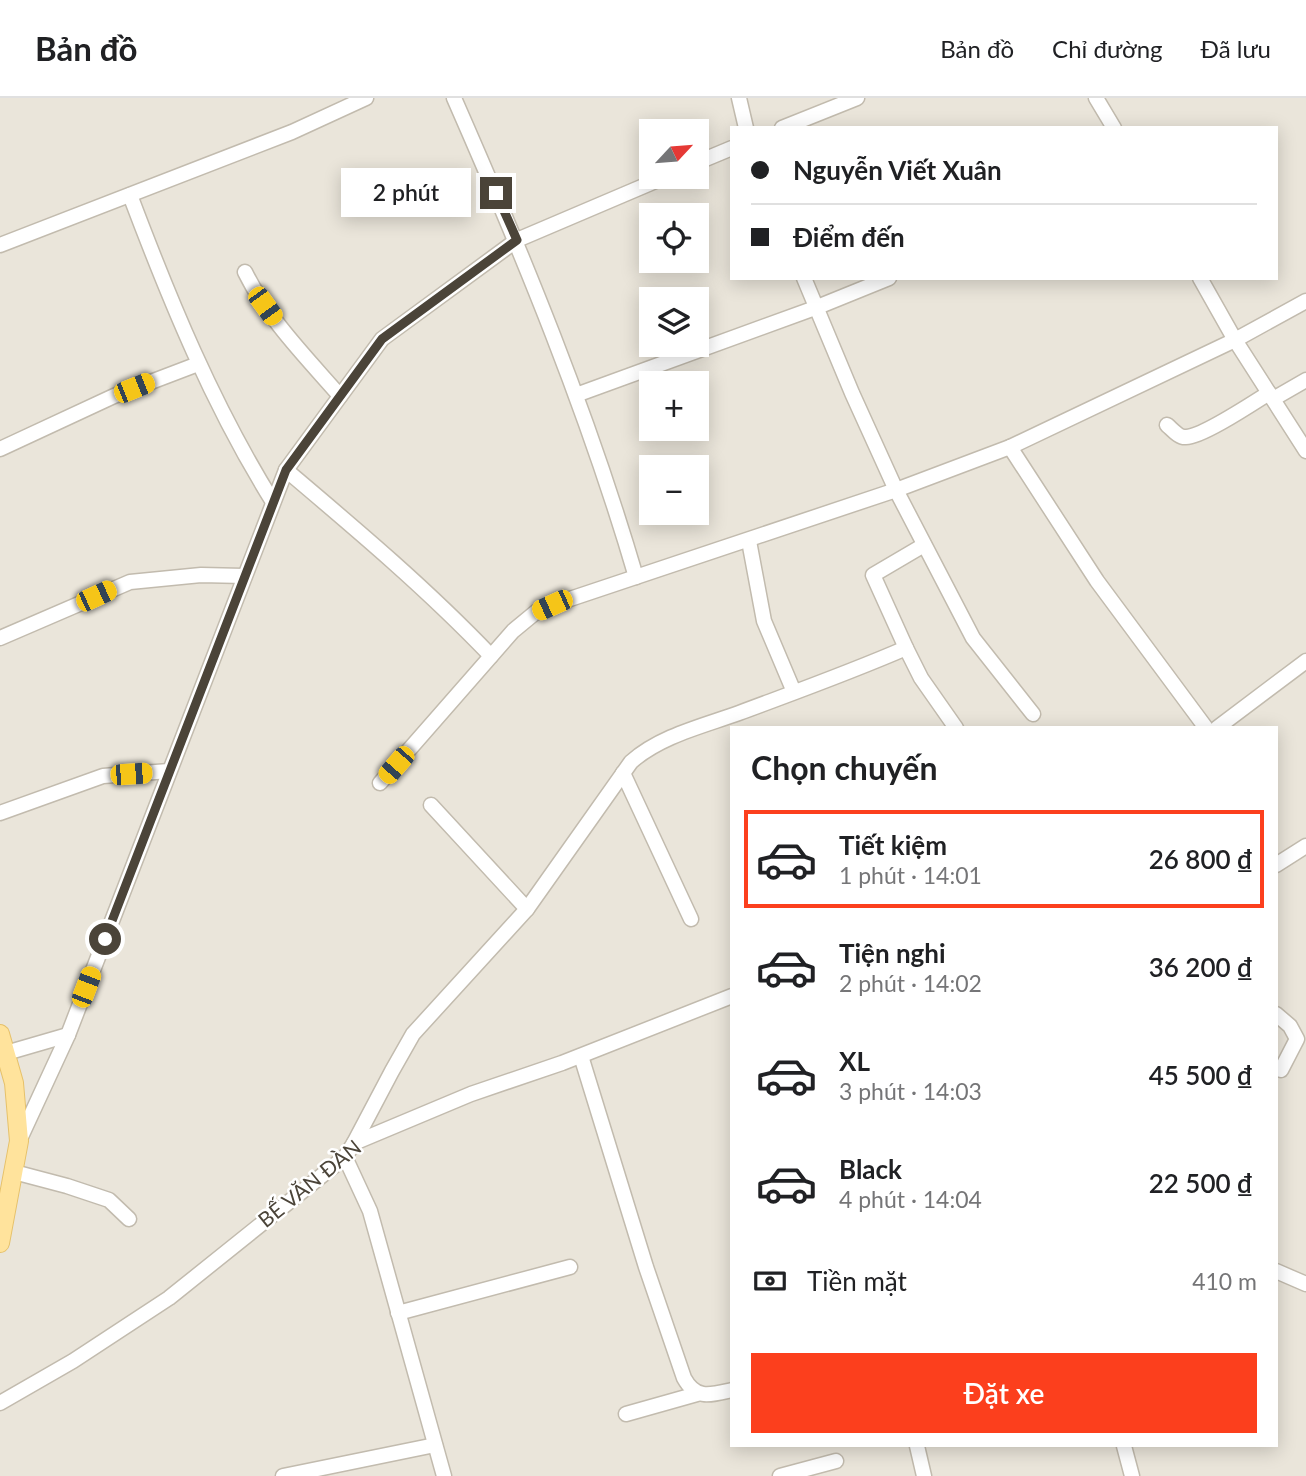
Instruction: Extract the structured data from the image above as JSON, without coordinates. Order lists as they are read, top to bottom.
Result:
{
  "streets": {
    "street": ["BẾ VĂN ĐÀN"]
  },
  "north": "top right",
  "page": {
    "header": "Bản đồ",
    "nav": ["Bản đồ", "Chỉ đường", "Đã lưu"],
    "map_buttons": ["+", "−"],
    "banner": ["Nguyễn Viết Xuân", "Điểm đến"],
    "bubble": "2 phút",
    "heading": "Chọn chuyến",
    "list": [
      {
        "name": "Tiết kiệm",
        "note": "1 phút · 14:01",
        "value": "26 800 ₫"
      },
      {
        "name": "Tiện nghi",
        "note": "2 phút · 14:02",
        "value": "36 200 ₫"
      },
      {
        "name": "XL",
        "note": "3 phút · 14:03",
        "value": "45 500 ₫"
      },
      {
        "name": "Black",
        "note": "4 phút · 14:04",
        "value": "22 500 ₫"
      }
    ],
    "pay": ["Tiền mặt", "410 m"],
    "buttons": "Đặt xe"
  }
}
